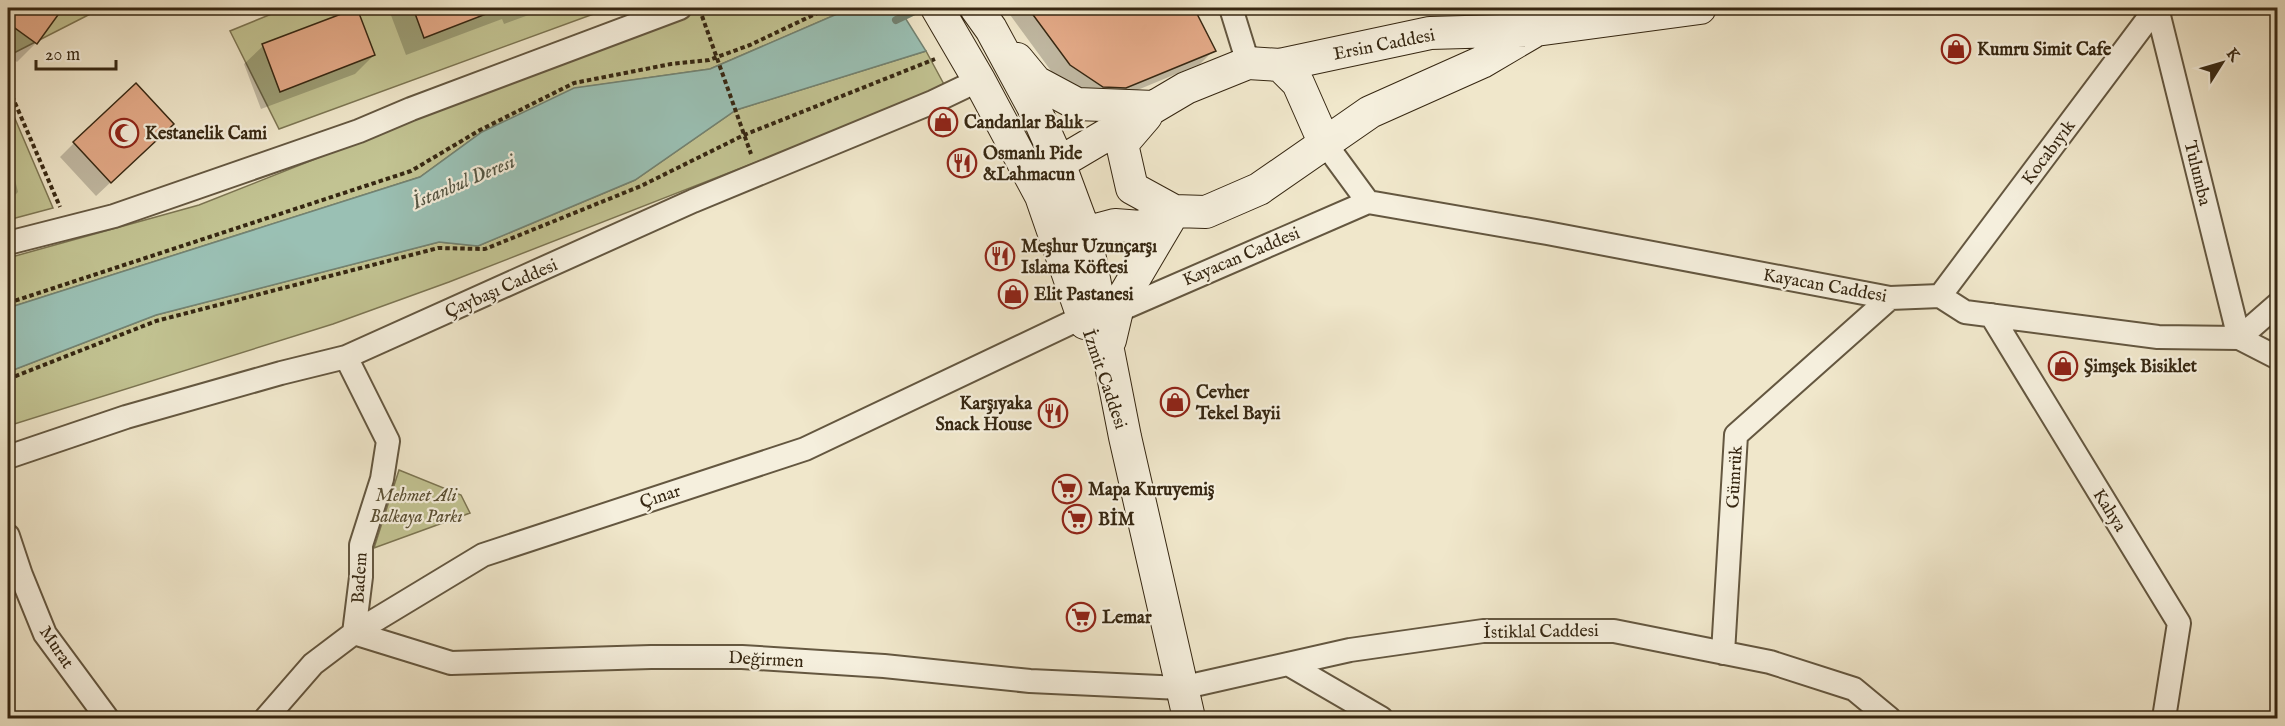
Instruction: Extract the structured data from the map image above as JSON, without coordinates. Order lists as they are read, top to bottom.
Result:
{
  "streets": {
    "street": [
      "Ersin Caddesi",
      "Kocabıyık",
      "Tulumba",
      "Kayacan Caddesi",
      "Çaybaşı Caddesi",
      "İzmit Caddesi",
      "Gümrük",
      "Çınar",
      "Kahya",
      "Badem",
      "İstiklal Caddesi",
      "Murat",
      "Değirmen"
    ]
  },
  "crossings": [
    ["Kocabıyık", "Tulumba"],
    ["Kocabıyık", "Kayacan Caddesi"],
    ["Kayacan Caddesi", "Gümrük"],
    ["Çaybaşı Caddesi", "İzmit Caddesi"],
    ["Çaybaşı Caddesi", "Badem"],
    ["İzmit Caddesi", "Çınar"],
    ["Gümrük", "İstiklal Caddesi"],
    ["Çınar", "Badem"],
    ["Çınar", "Değirmen"],
    ["Badem", "Değirmen"],
    ["İstiklal Caddesi", "Değirmen"]
  ],
  "water": ["İstanbul Deresi"],
  "parks": ["Mehmet Ali Balkaya Parkı"],
  "places": {
    "shop": [
      "Kumru Simit Cafe",
      "Candanlar Balık",
      "Elit Pastanesi",
      "Şimşek Bisiklet",
      "Cevher Tekel Bayii"
    ],
    "mosque": ["Kestanelik Cami"],
    "restaurant": ["Osmanlı Pide &Lahmacun", "Meşhur Uzunçarşı Islama Köftesi", "Karşıyaka Snack House"],
    "supermarket": ["Mapa Kuruyemiş", "BİM", "Lemar"]
  },
  "scale_bar": "20 m",
  "north": "top right"
}
